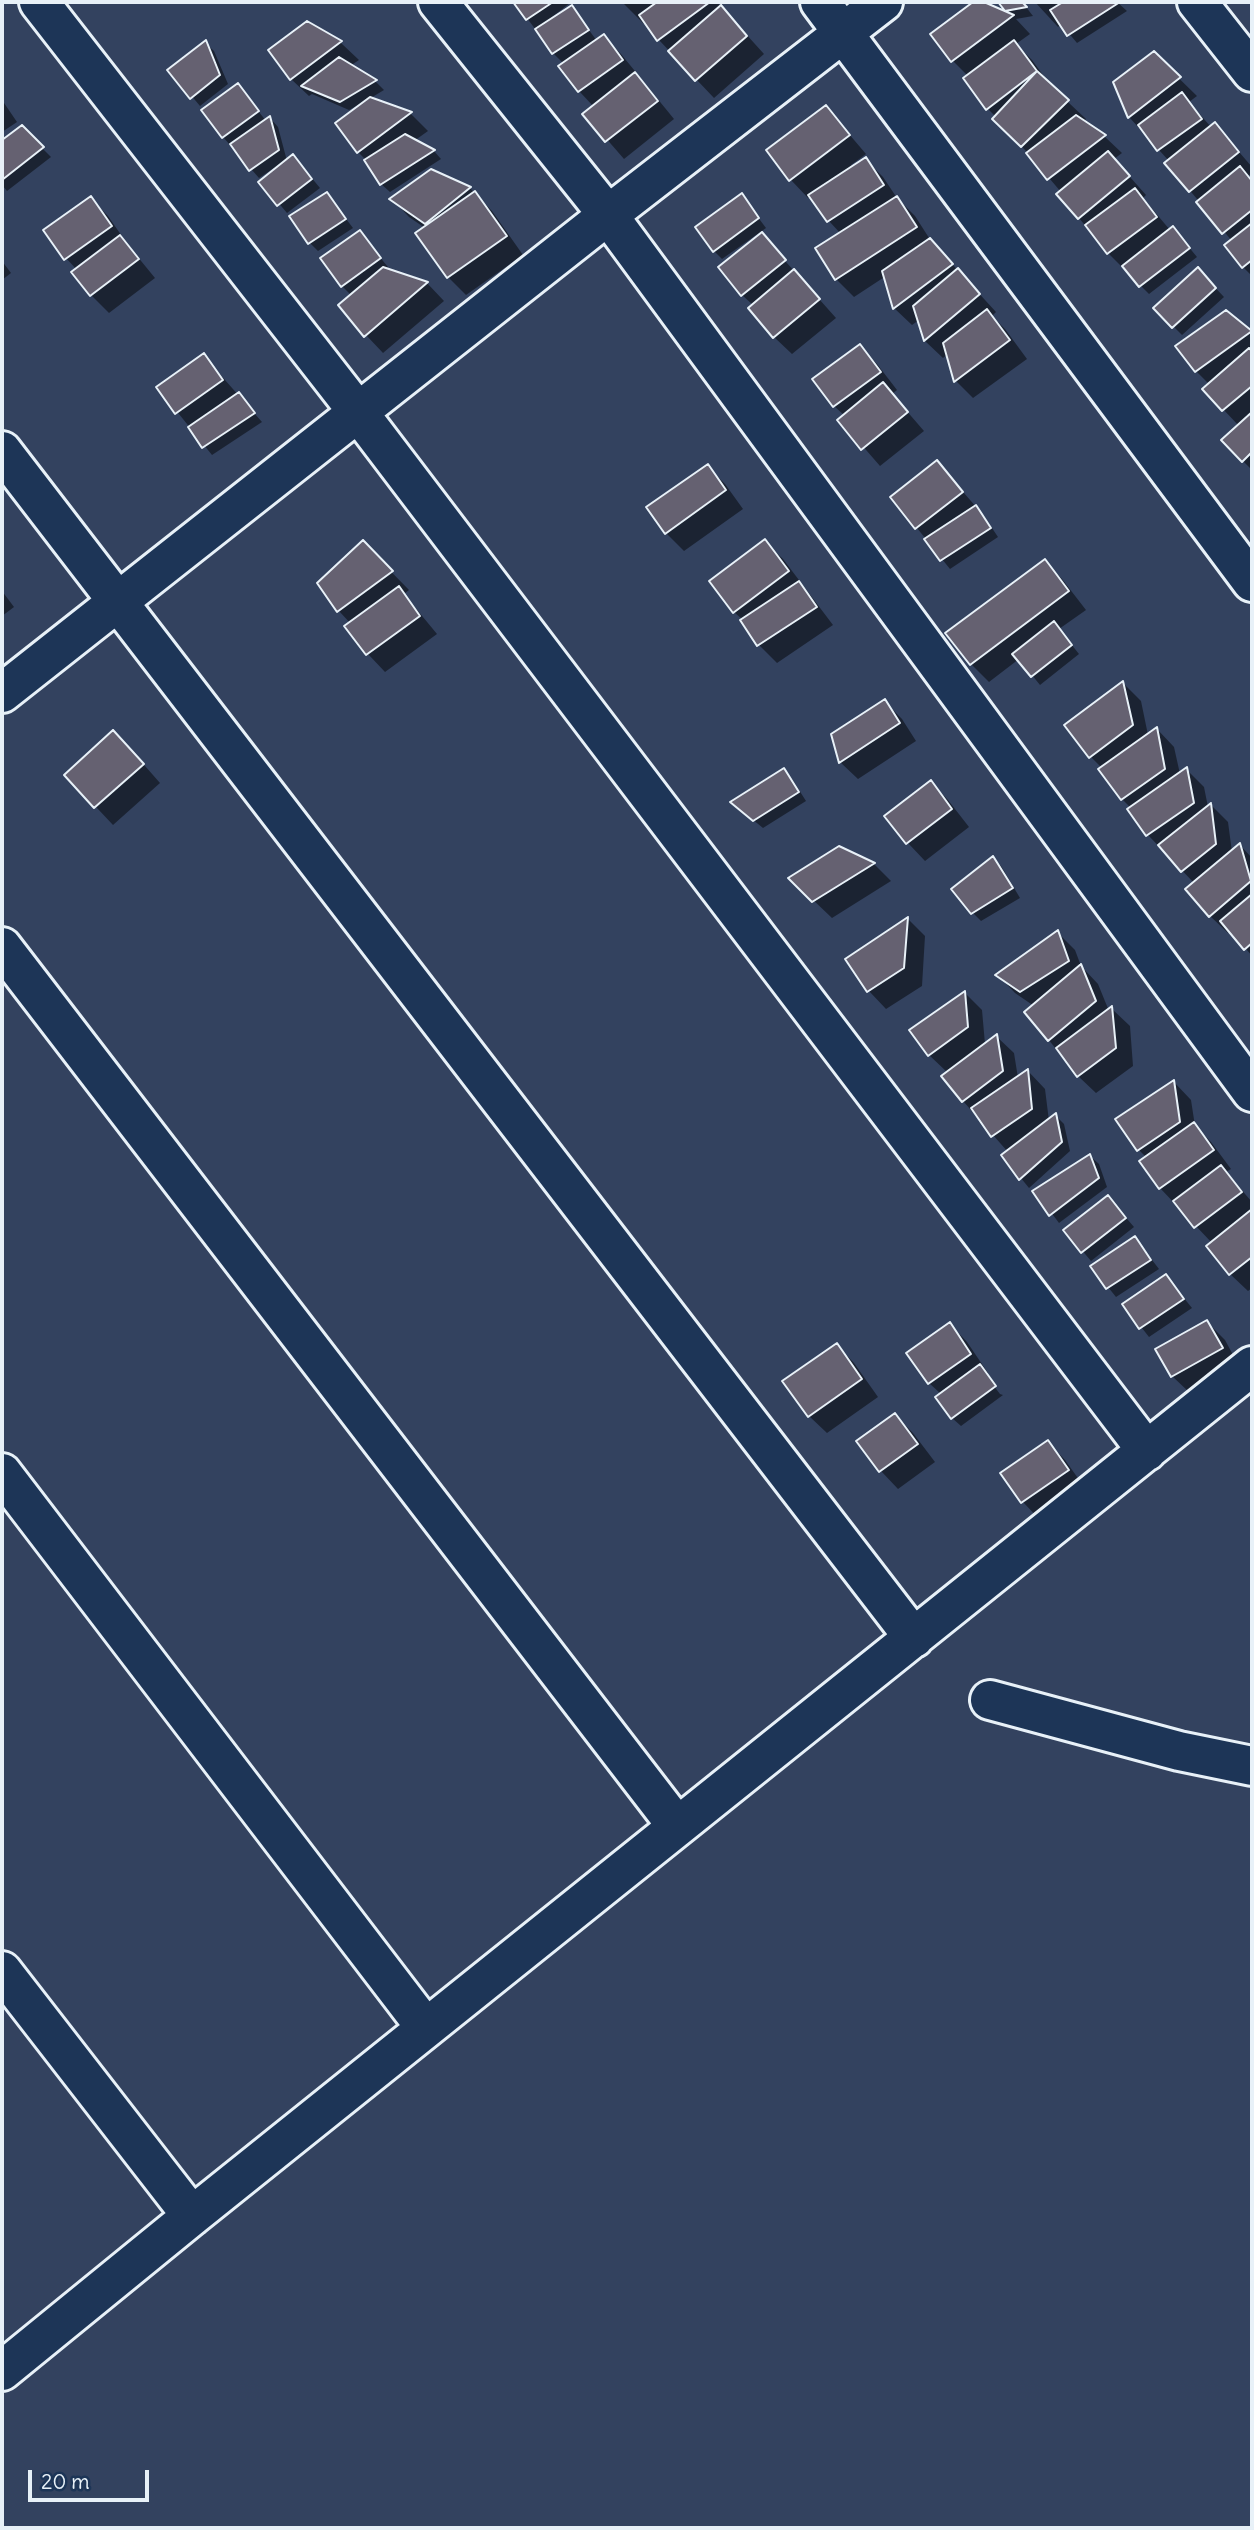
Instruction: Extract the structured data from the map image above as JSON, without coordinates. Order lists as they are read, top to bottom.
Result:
{
  "scale_bar": "20 m"
}
